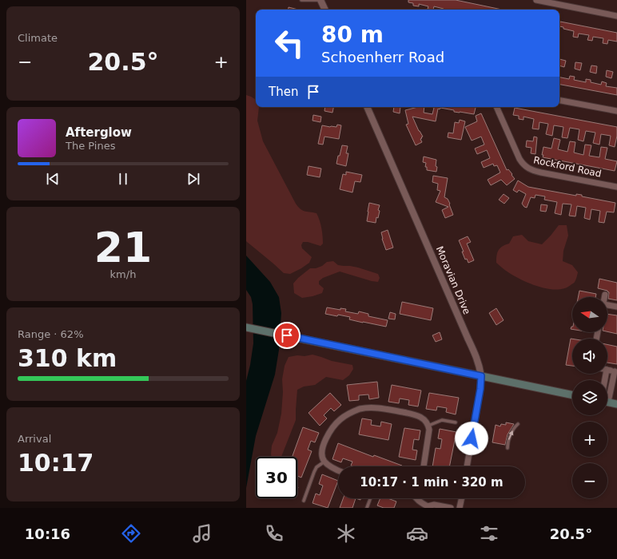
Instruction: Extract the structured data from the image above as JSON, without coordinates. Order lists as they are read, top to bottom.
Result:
{
  "streets": {
    "street": ["Rockford Road", "Moravian Drive"]
  },
  "north": "left",
  "page": {
    "tile": [
      "Climate",
      ["21", "km/h"],
      ["Range · 62%", "310 km"],
      ["Arrival", "10:17"]
    ],
    "turn": ["80 m", "Schoenherr Road"],
    "heat": ["−", "20.5°", "+"],
    "then": "Then",
    "song": ["Afterglow", "The Pines"],
    "map_buttons": ["+", "−"],
    "limit": "30",
    "trip": "10:17 · 1 min · 320 m",
    "tabs": ["10:16", "20.5°"]
  }
}
